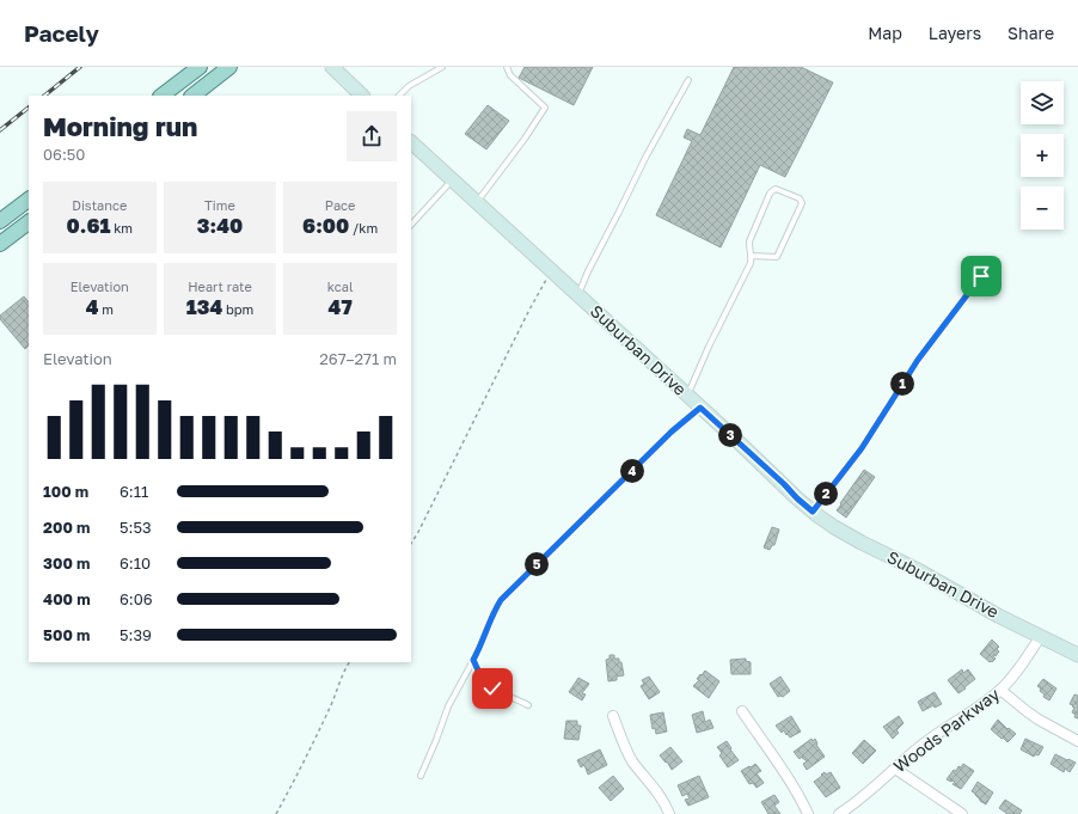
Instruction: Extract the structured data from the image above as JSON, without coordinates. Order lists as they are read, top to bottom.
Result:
{
  "streets": {
    "main road": ["Suburban Drive"],
    "street": ["Woods Parkway"]
  },
  "crossings": [
    ["Suburban Drive", "Woods Parkway"]
  ],
  "page": {
    "header": "Pacely",
    "nav": ["Map", "Layers", "Share"],
    "map_buttons": ["+", "−"],
    "heading": ["Morning run", "06:50"],
    "stats": [
      ["Distance", "0.61 km"],
      ["Time", "3:40"],
      ["Pace", "6:00 /km"],
      ["Elevation", "4 m"],
      ["Heart rate", "134 bpm"],
      ["kcal", "47"]
    ],
    "chart": ["Elevation", "267–271 m"],
    "pins": [
      "1",
      "3",
      "4",
      "2",
      "5"
    ],
    "list": [
      {
        "name": "100 m",
        "note": "6:11"
      },
      {
        "name": "200 m",
        "note": "5:53"
      },
      {
        "name": "300 m",
        "note": "6:10"
      },
      {
        "name": "400 m",
        "note": "6:06"
      },
      {
        "name": "500 m",
        "note": "5:39"
      }
    ]
  }
}
